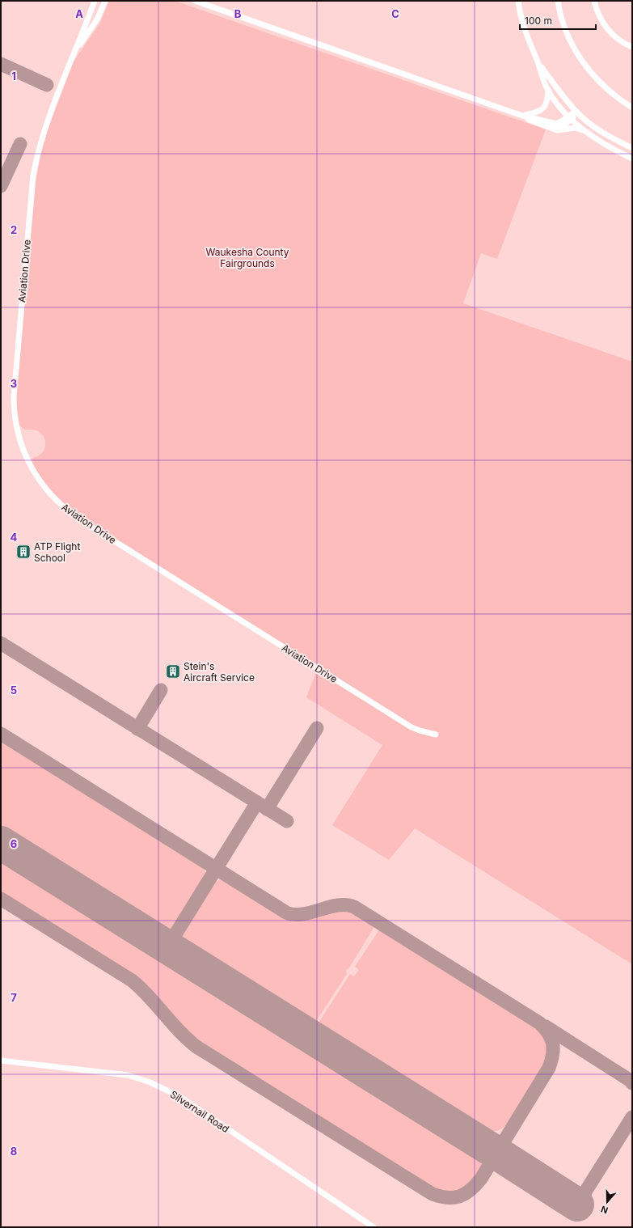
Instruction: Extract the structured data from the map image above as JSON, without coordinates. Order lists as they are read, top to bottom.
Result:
{
  "streets": {
    "street": ["Aviation Drive", "Silvernail Road"]
  },
  "parks": ["Waukesha County Fairgrounds"],
  "places": {
    "building": ["ATP Flight School", "Stein's Aircraft Service"]
  },
  "scale_bar": "100 m",
  "north": "bottom",
  "grid": {
    "columns": ["A", "B", "C"],
    "rows": [
      "1",
      "2",
      "3",
      "4",
      "5",
      "6",
      "7",
      "8"
    ]
  }
}
